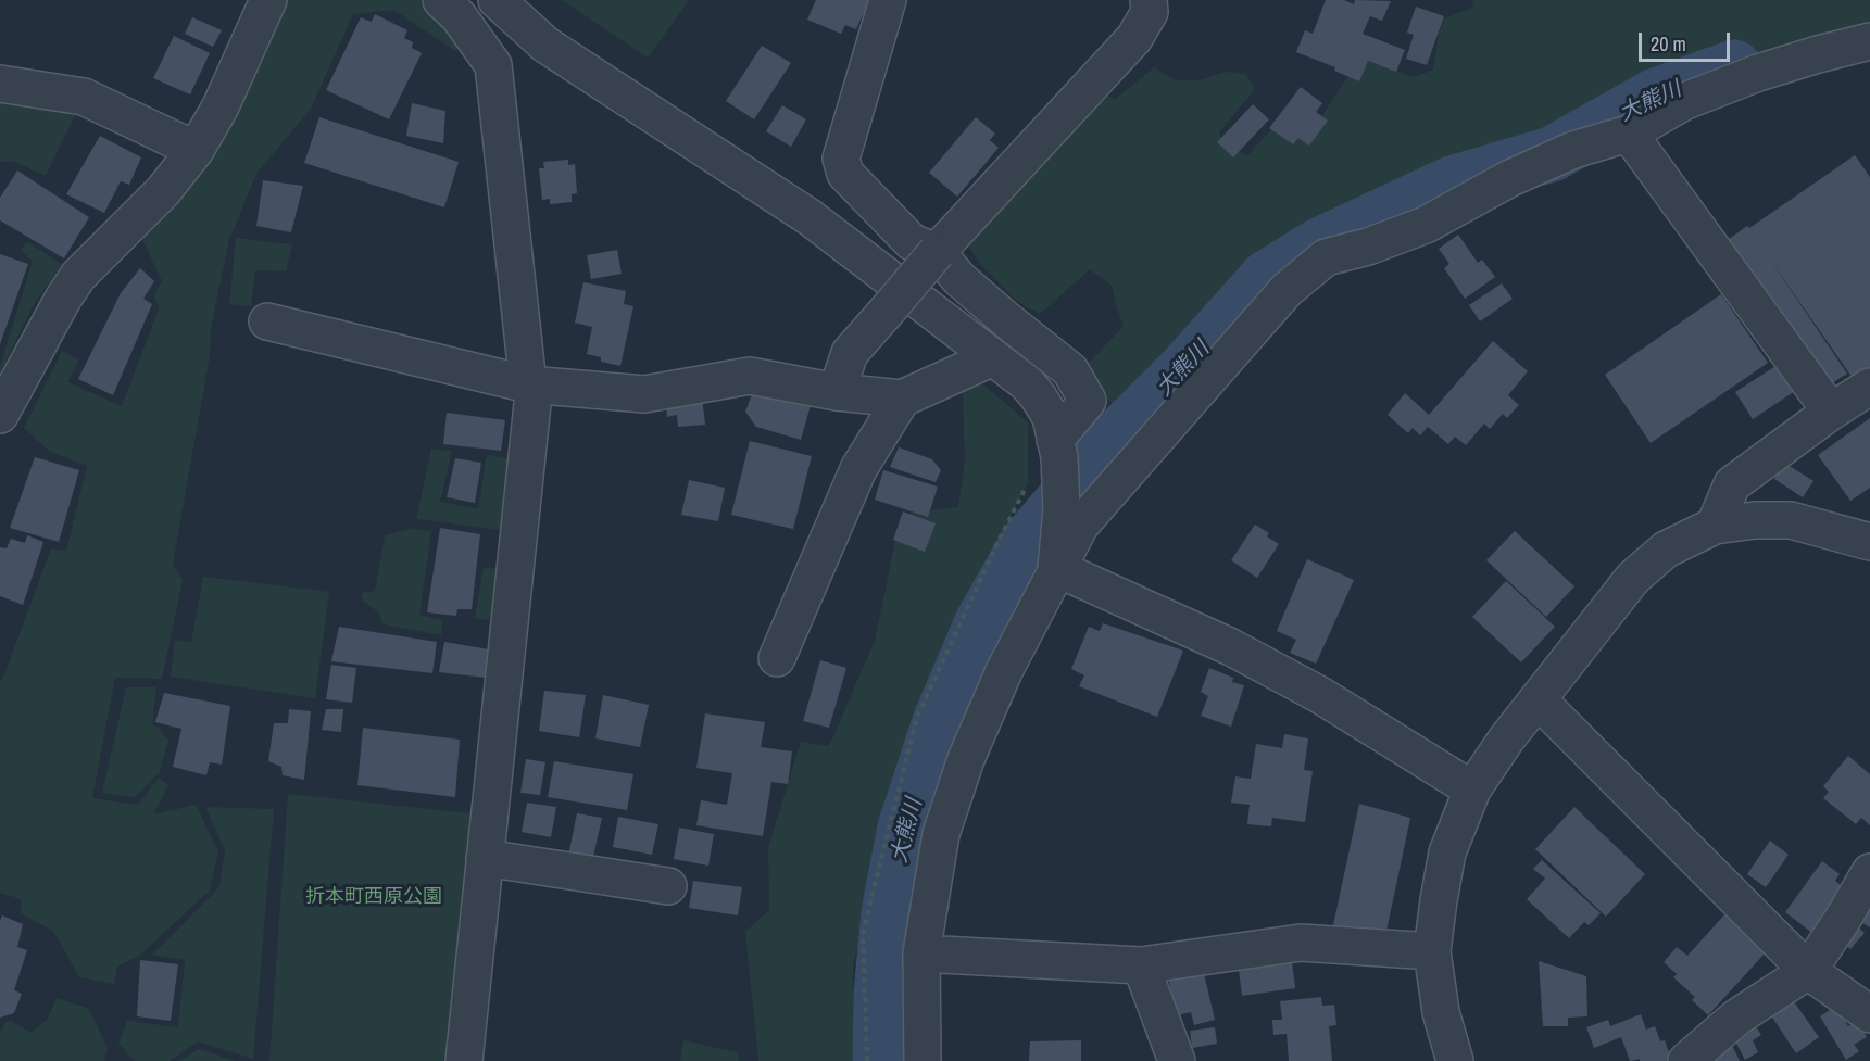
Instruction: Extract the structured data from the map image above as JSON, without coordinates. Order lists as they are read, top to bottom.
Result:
{
  "water": ["大熊川"],
  "parks": ["折本町西原公園"],
  "scale_bar": "20 m"
}
